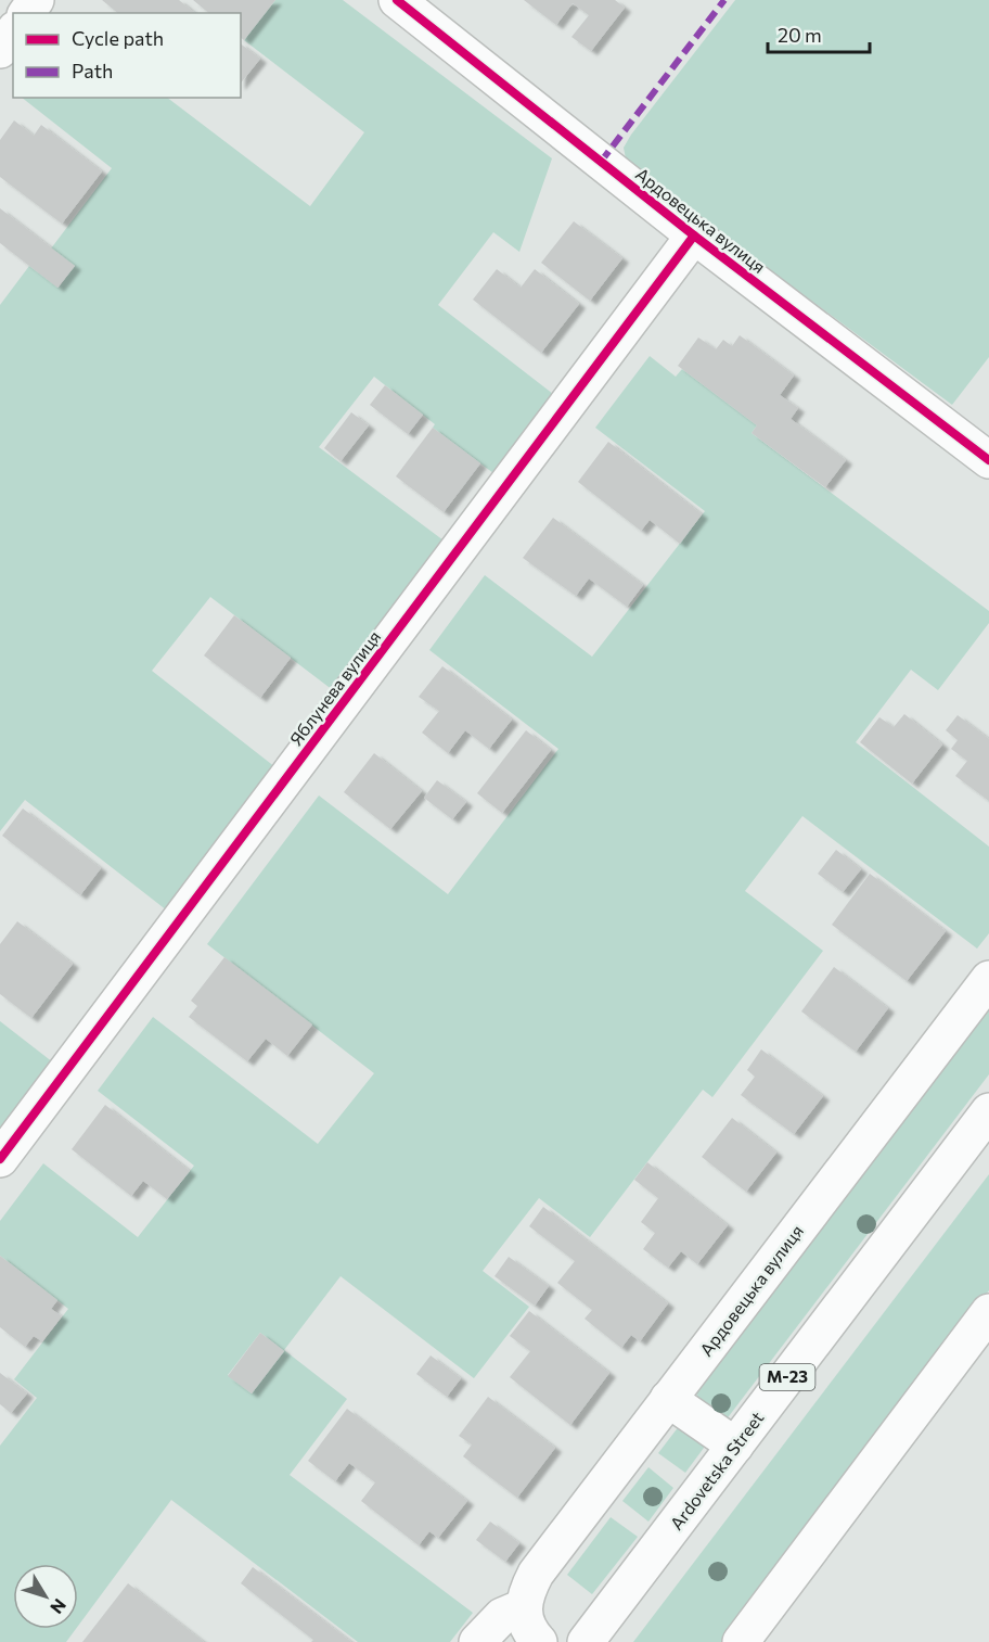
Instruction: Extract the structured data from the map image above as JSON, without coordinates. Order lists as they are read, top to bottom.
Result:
{
  "streets": {
    "main road": [
      "Ардовецька вулиця",
      "Яблунева вулиця",
      "М-23",
      "Ardovetska Street"
    ]
  },
  "crossings": [
    ["Ардовецька вулиця", "Яблунева вулиця"]
  ],
  "legend": ["Cycle path", "Path"],
  "scale_bar": "20 m",
  "north": "bottom right"
}
